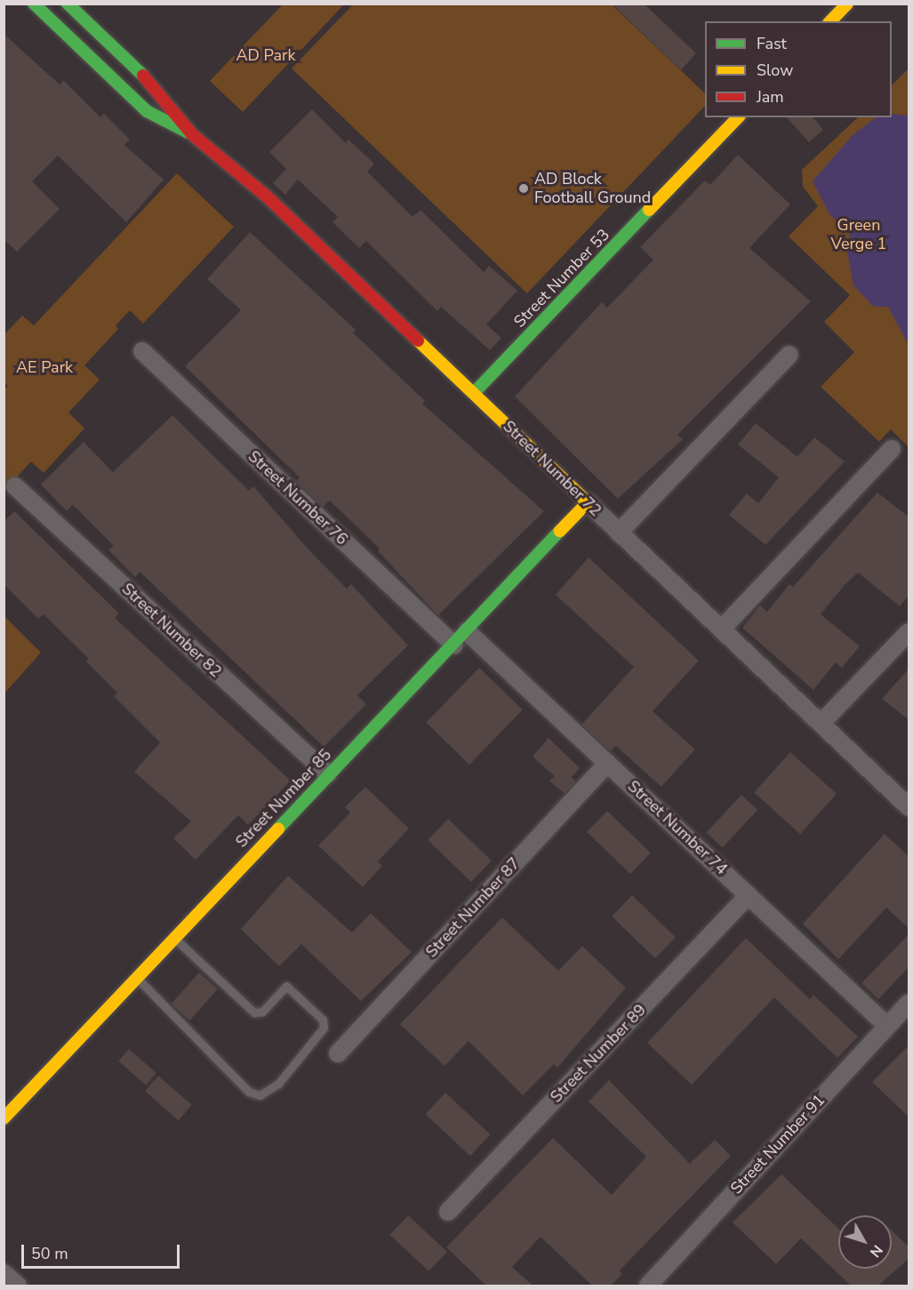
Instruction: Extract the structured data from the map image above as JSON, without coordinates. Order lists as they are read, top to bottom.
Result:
{
  "streets": {
    "street": [
      "Street Number 53",
      "Street Number 72",
      "Street Number 76",
      "Street Number 82",
      "Street Number 85",
      "Street Number 74",
      "Street Number 87",
      "Street Number 89",
      "Street Number 91"
    ]
  },
  "crossings": [
    ["Street Number 53", "Street Number 72"],
    ["Street Number 72", "Street Number 85"],
    ["Street Number 76", "Street Number 85"],
    ["Street Number 82", "Street Number 85"],
    ["Street Number 85", "Street Number 74"],
    ["Street Number 74", "Street Number 87"],
    ["Street Number 74", "Street Number 89"],
    ["Street Number 74", "Street Number 91"]
  ],
  "parks": ["AD Park", "Green Verge 1", "AE Park"],
  "places": ["AD Block Football Ground"],
  "legend": ["Fast", "Slow", "Jam"],
  "scale_bar": "50 m",
  "north": "bottom right"
}
